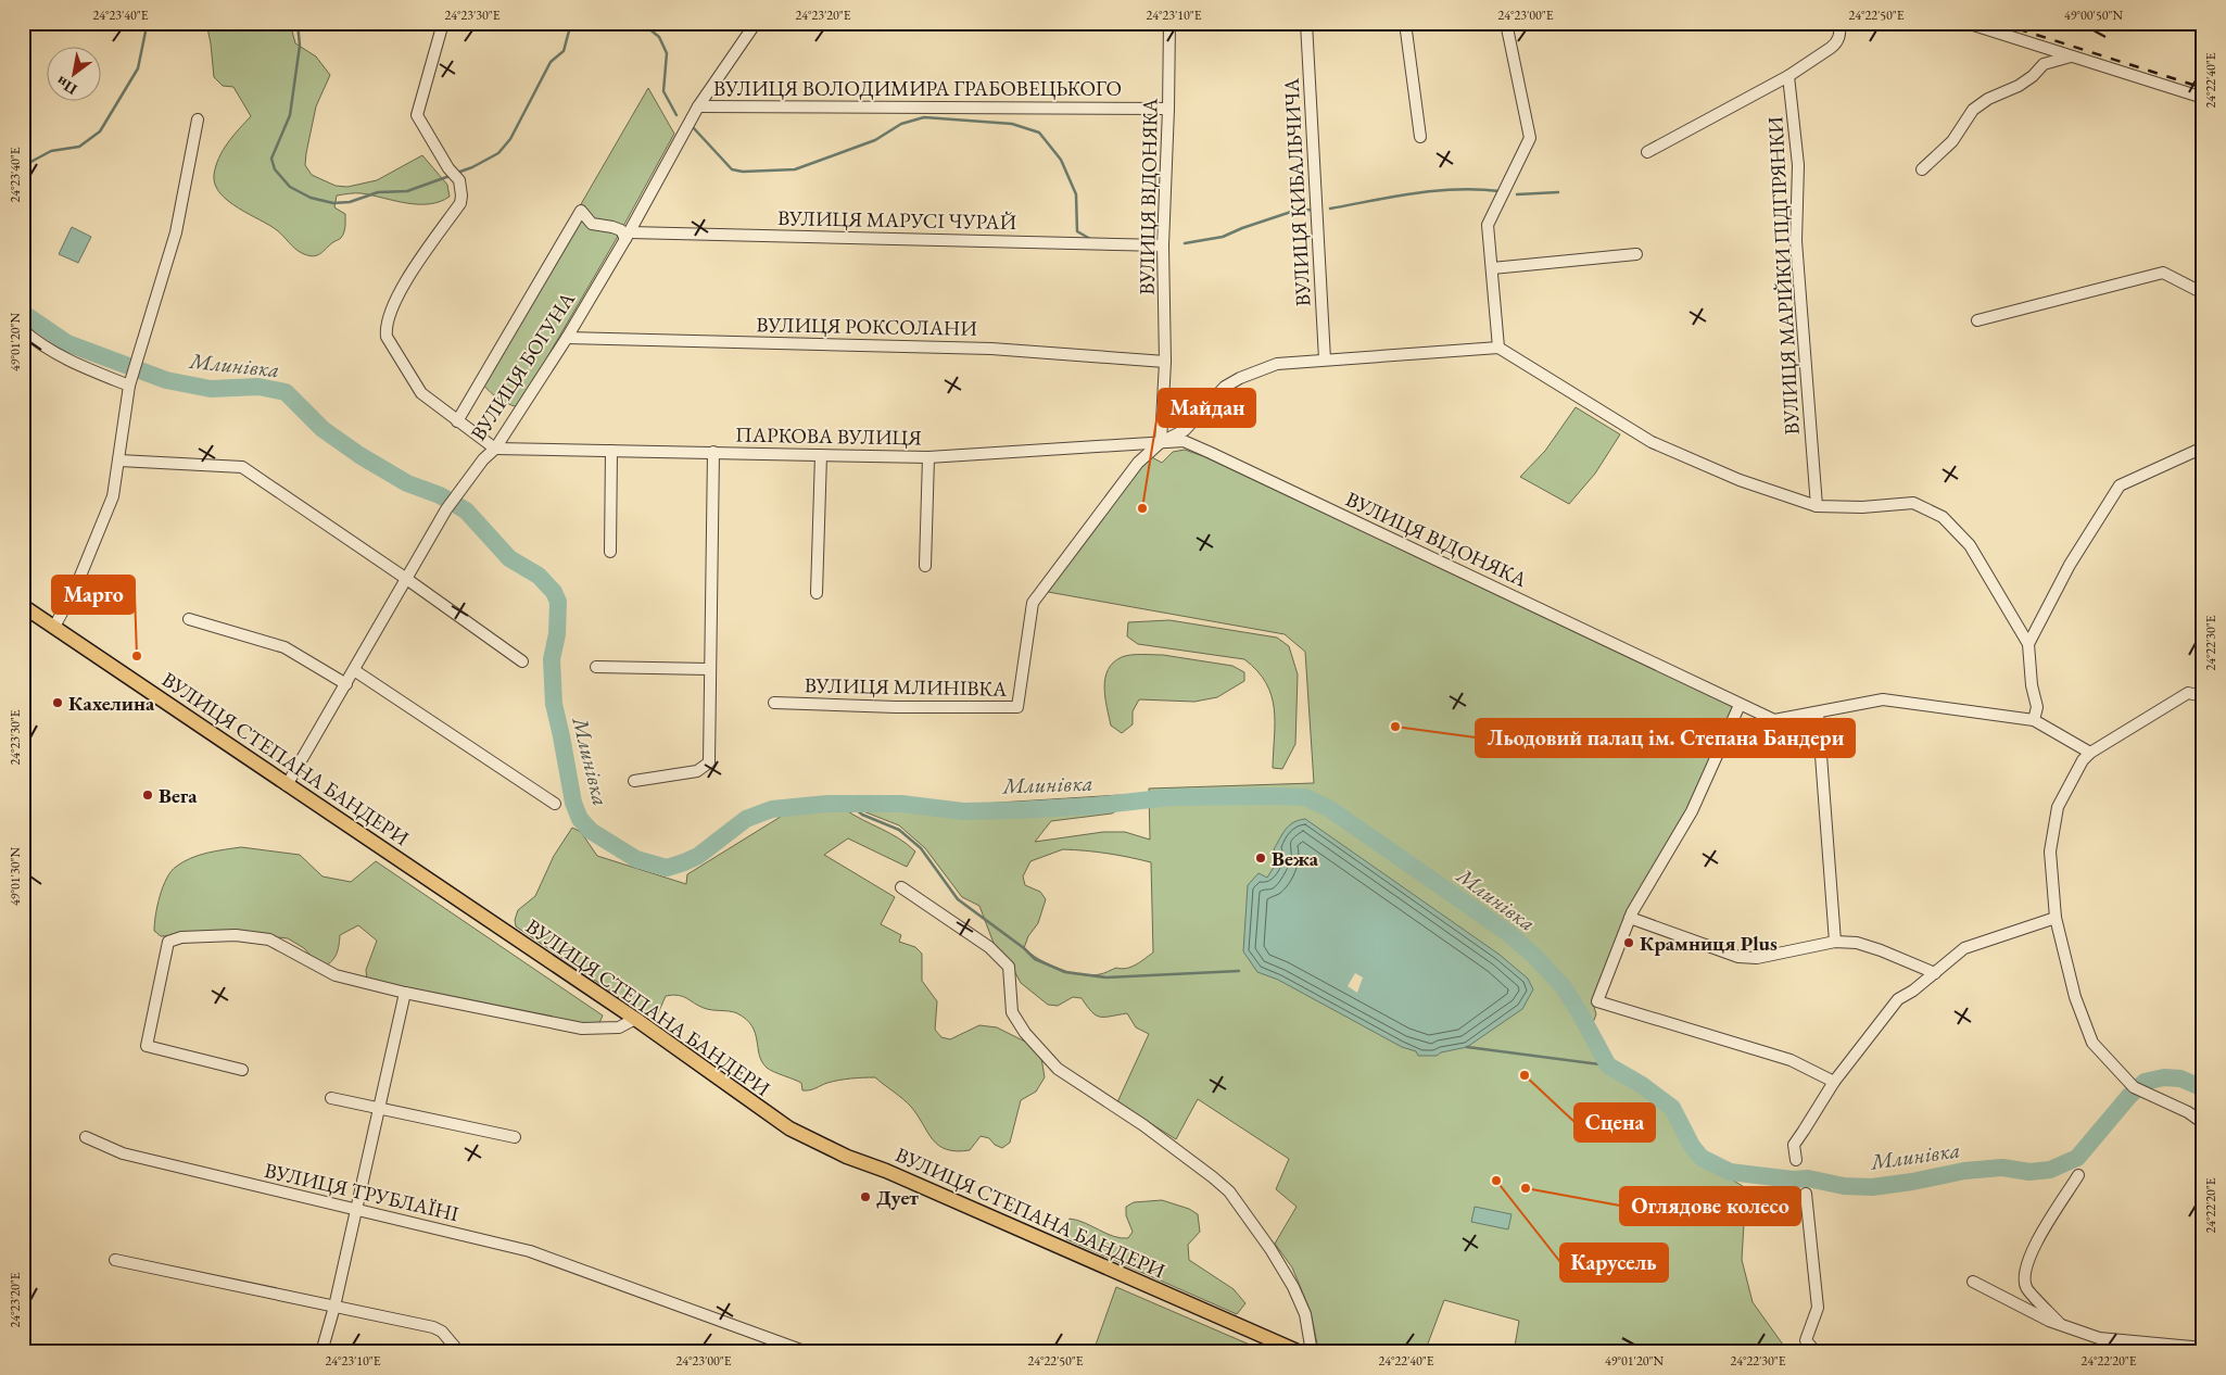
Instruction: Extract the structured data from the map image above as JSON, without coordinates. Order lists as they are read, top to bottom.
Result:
{
  "streets": {
    "main road": ["ВУЛИЦЯ СТЕПАНА БАНДЕРИ"],
    "street": [
      "ВУЛИЦЯ ВОЛОДИМИРА ГРАБОВЕЦЬКОГО",
      "ВУЛИЦЯ КИБАЛЬЧИЧА",
      "ВУЛИЦЯ ВІДОНЯКА",
      "ВУЛИЦЯ МАРУСІ ЧУРАЙ",
      "ВУЛИЦЯ МАРІЙКИ ПІДГІРЯНКИ",
      "ВУЛИЦЯ РОКСОЛАНИ",
      "ВУЛИЦЯ БОГУНА",
      "ПАРКОВА ВУЛИЦЯ",
      "ВУЛИЦЯ МЛИНІВКА",
      "ВУЛИЦЯ ТРУБЛАЇНІ"
    ]
  },
  "crossings": [
    ["ВУЛИЦЯ ВОЛОДИМИРА ГРАБОВЕЦЬКОГО", "ВУЛИЦЯ ВІДОНЯКА"],
    ["ВУЛИЦЯ ВОЛОДИМИРА ГРАБОВЕЦЬКОГО", "ВУЛИЦЯ БОГУНА"],
    ["ВУЛИЦЯ ВІДОНЯКА", "ВУЛИЦЯ МАРУСІ ЧУРАЙ"],
    ["ВУЛИЦЯ ВІДОНЯКА", "ВУЛИЦЯ РОКСОЛАНИ"],
    ["ВУЛИЦЯ ВІДОНЯКА", "ПАРКОВА ВУЛИЦЯ"],
    ["ВУЛИЦЯ ВІДОНЯКА", "ВУЛИЦЯ МЛИНІВКА"],
    ["ВУЛИЦЯ МАРУСІ ЧУРАЙ", "ВУЛИЦЯ БОГУНА"],
    ["ВУЛИЦЯ РОКСОЛАНИ", "ВУЛИЦЯ БОГУНА"],
    ["ВУЛИЦЯ БОГУНА", "ПАРКОВА ВУЛИЦЯ"],
    ["ВУЛИЦЯ БОГУНА", "ВУЛИЦЯ СТЕПАНА БАНДЕРИ"],
    ["ПАРКОВА ВУЛИЦЯ", "ВУЛИЦЯ МЛИНІВКА"]
  ],
  "water": ["Млинівка"],
  "places": [
    "Майдан",
    "Марго",
    "Кахелина",
    "Льодовий палац ім. Степана Бандери",
    "Вега",
    "Вежа",
    "Крамниця Plus",
    "Сцена",
    "Карусель",
    "Оглядове колесо",
    "Дует"
  ],
  "north": "bottom left",
  "coordinates": [
    "24°23'40\"E",
    "24°23'30\"E",
    "24°23'20\"E",
    "24°23'10\"E",
    "24°23'00\"E",
    "24°22'50\"E",
    "49°00'50\"N",
    "24°22'40\"E",
    "49°01'20\"N",
    "24°22'30\"E",
    "49°01'30\"N",
    "24°22'20\"E"
  ]
}
